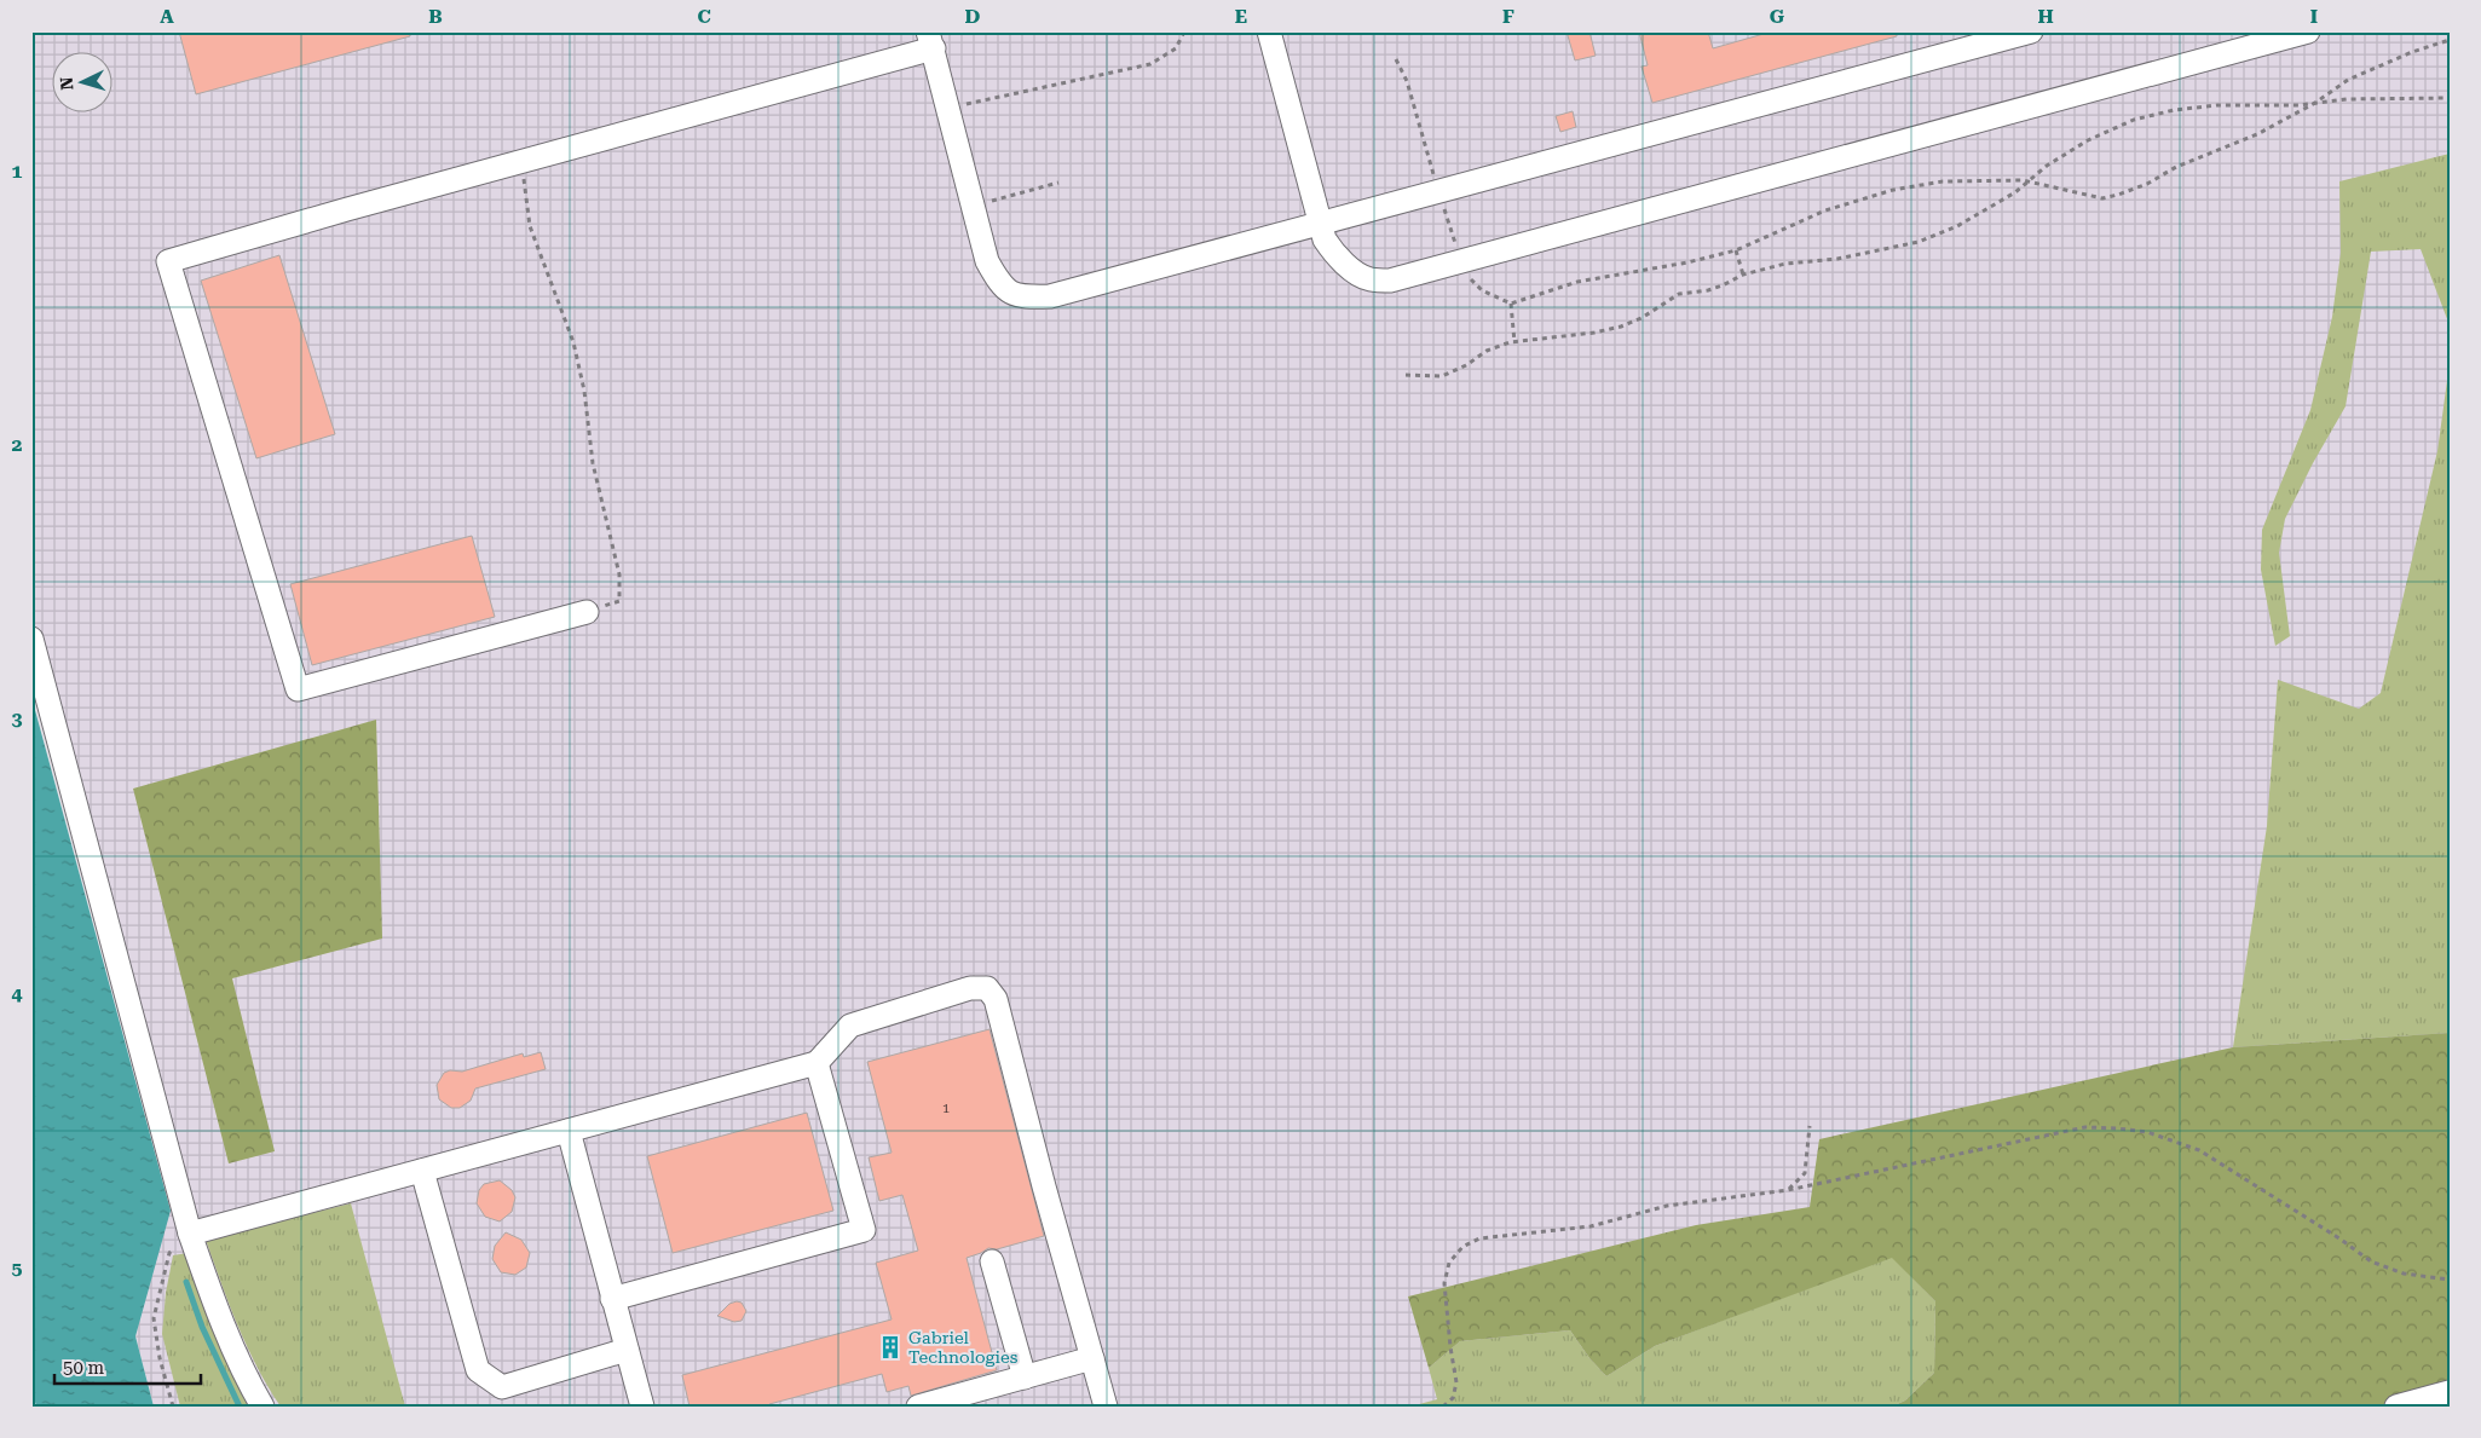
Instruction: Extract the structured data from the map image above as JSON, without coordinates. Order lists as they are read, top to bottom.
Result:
{
  "places": {
    "building": ["Gabriel Technologies"]
  },
  "house_numbers": ["1"],
  "scale_bar": "50 m",
  "north": "left",
  "grid": {
    "columns": [
      "A",
      "B",
      "C",
      "D",
      "E",
      "F",
      "G",
      "H",
      "I"
    ],
    "rows": [
      "1",
      "2",
      "3",
      "4",
      "5"
    ]
  }
}
